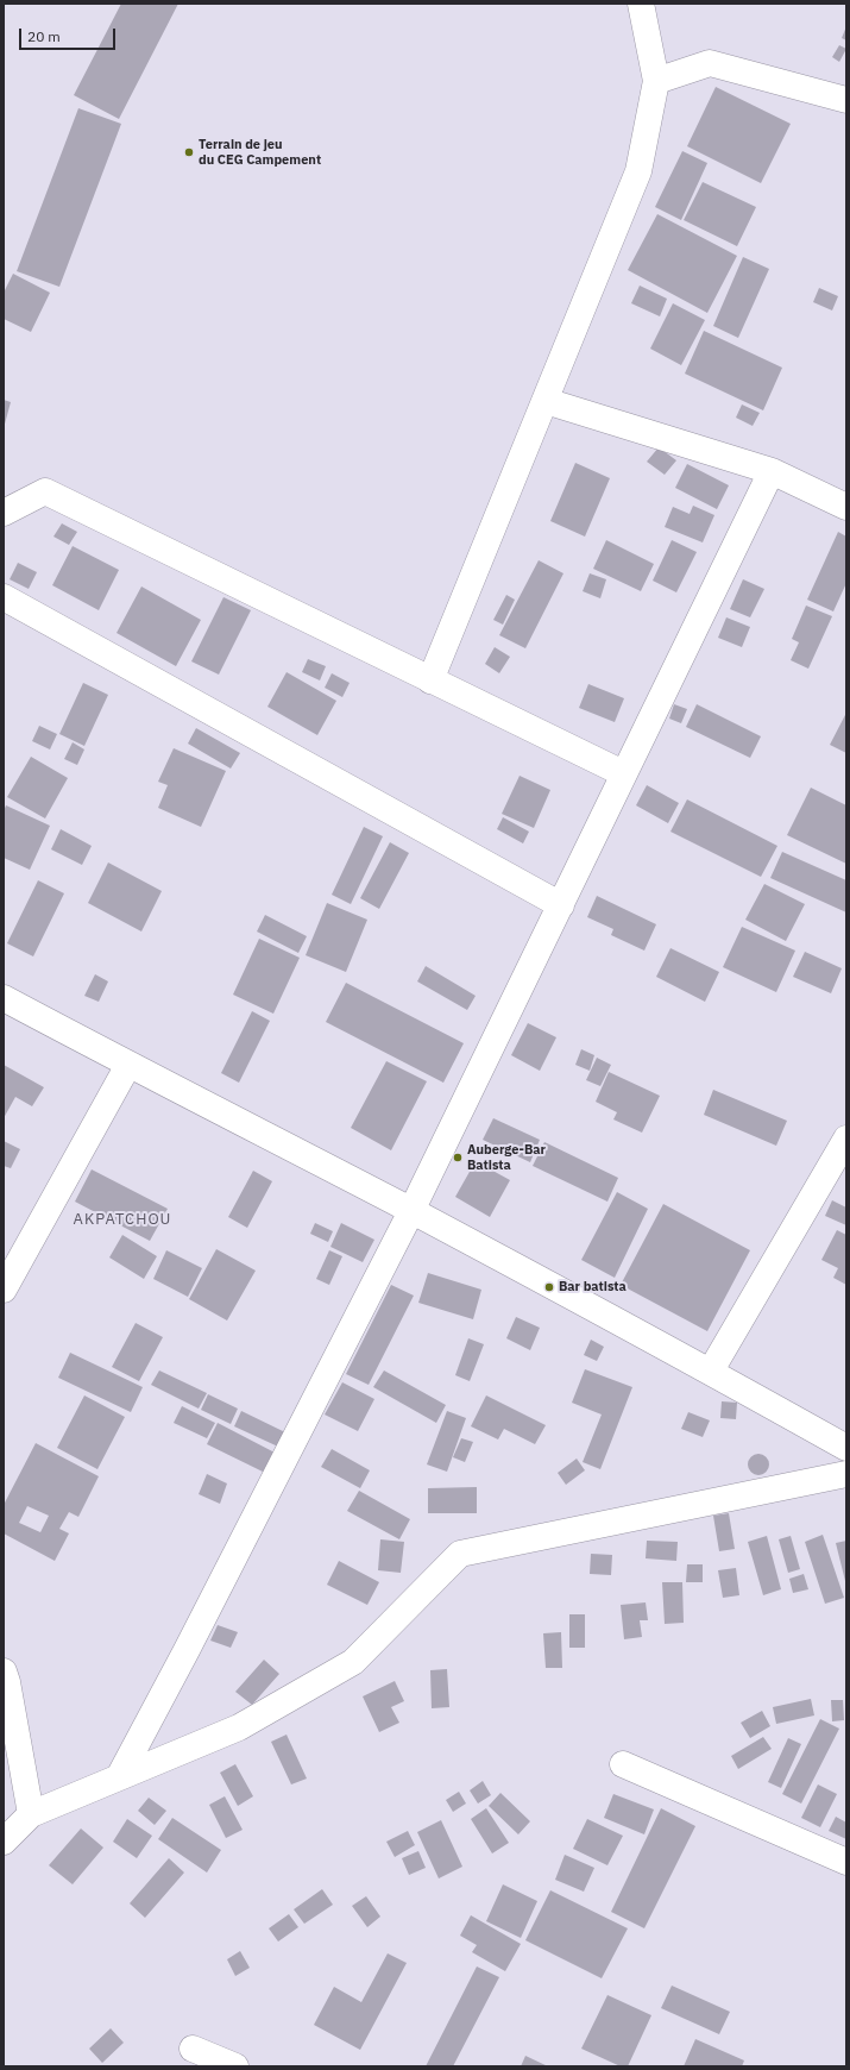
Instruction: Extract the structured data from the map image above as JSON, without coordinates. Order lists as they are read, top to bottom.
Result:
{
  "districts": ["AKPATCHOU"],
  "places": ["Terrain de jeu du CEG Campement", "Auberge-Bar Batista", "Bar batista"],
  "scale_bar": "20 m"
}
